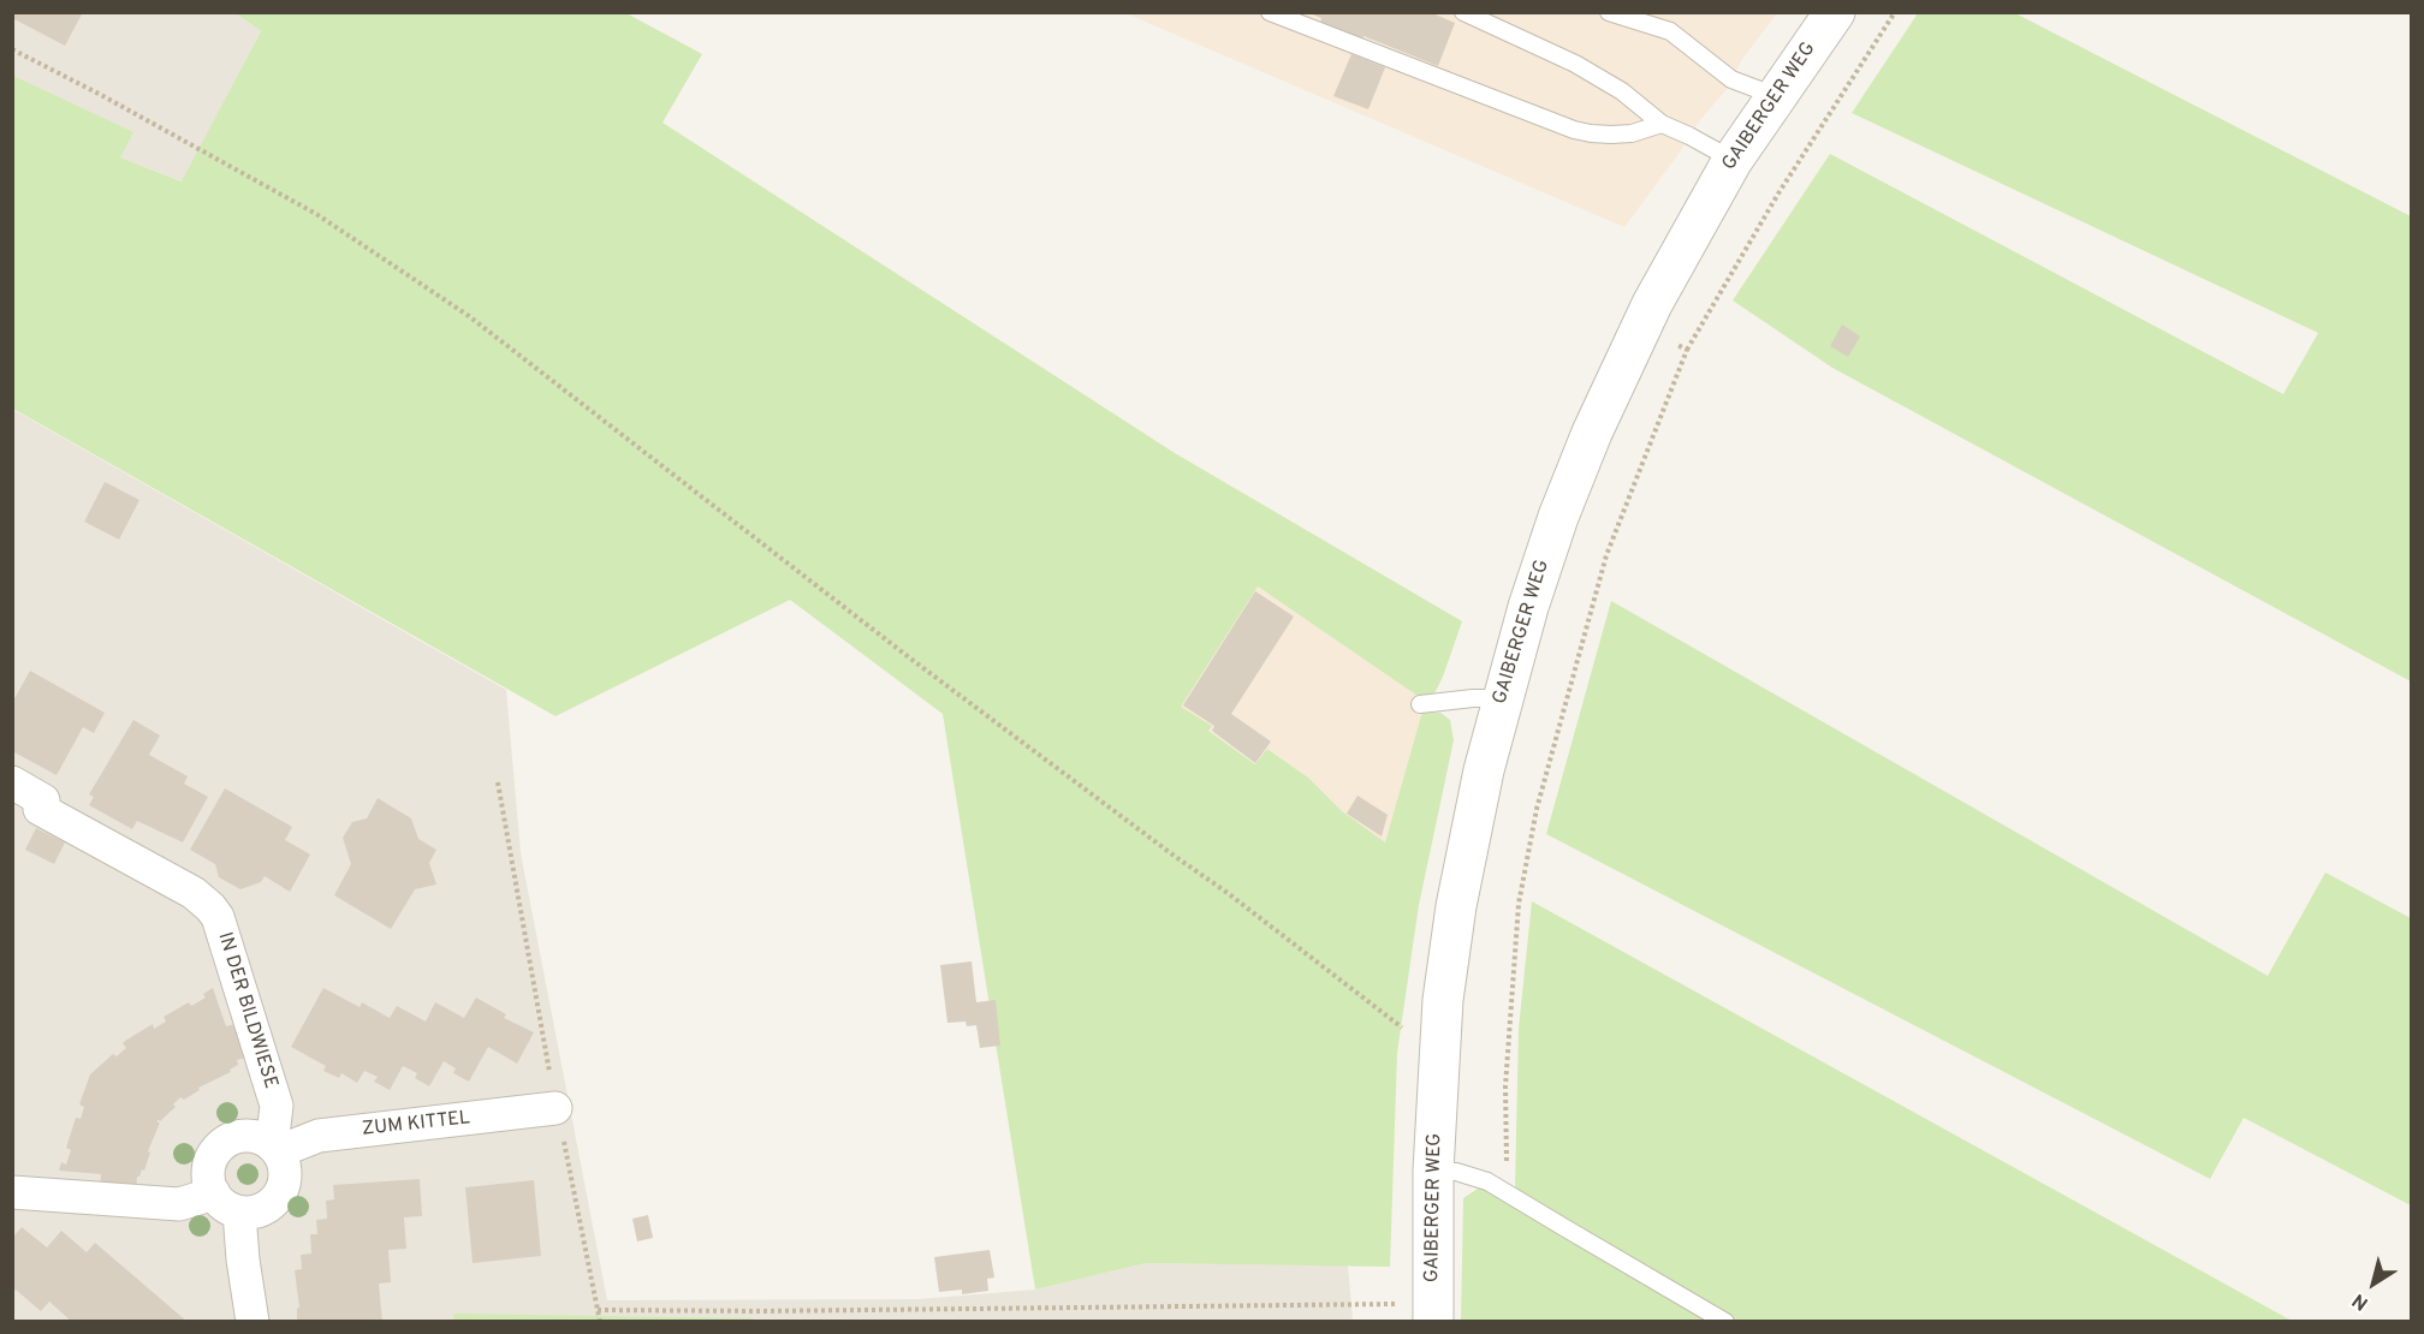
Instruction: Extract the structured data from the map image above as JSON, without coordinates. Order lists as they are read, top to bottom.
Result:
{
  "streets": {
    "street": ["GAIBERGER WEG", "IN DER BILDWIESE", "ZUM KITTEL"]
  },
  "crossings": [
    ["IN DER BILDWIESE", "ZUM KITTEL"]
  ],
  "north": "bottom left"
}
